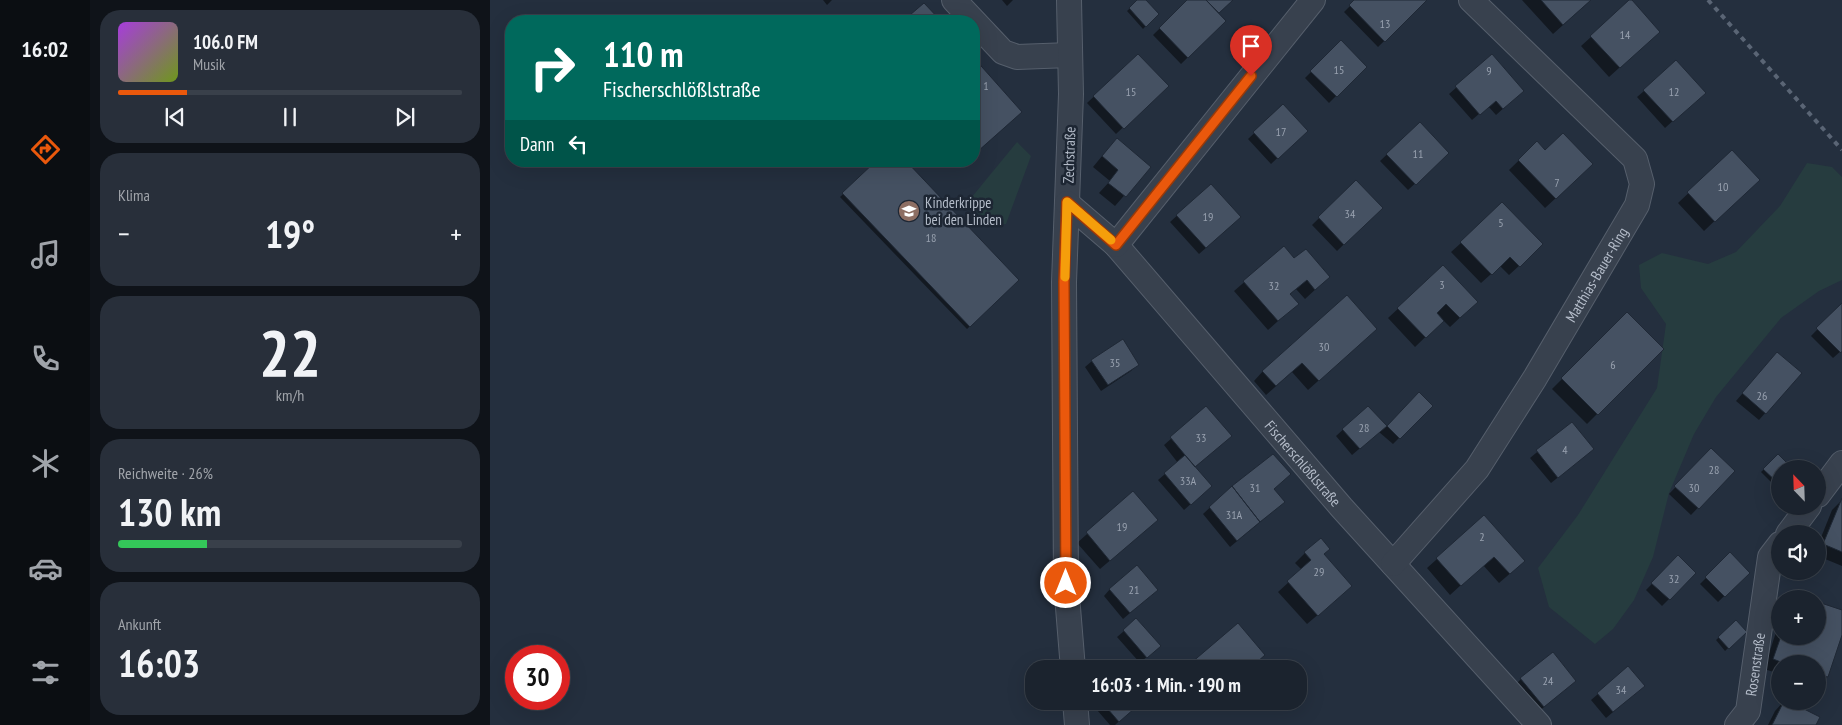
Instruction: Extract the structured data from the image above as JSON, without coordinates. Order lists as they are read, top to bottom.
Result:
{
  "streets": {
    "street": [
      "Zechstraße",
      "Matthias-Bauer-Ring",
      "Fischerschlößlstraße",
      "Rosenstraße"
    ]
  },
  "crossings": [
    ["Zechstraße", "Fischerschlößlstraße"],
    ["Matthias-Bauer-Ring", "Fischerschlößlstraße"]
  ],
  "places": {
    "school or university": ["Kinderkrippe bei den Linden"]
  },
  "house_numbers": [
    "13",
    "14",
    "15",
    "9",
    "1",
    "15",
    "12",
    "17",
    "11",
    "7",
    "10",
    "34",
    "19",
    "5",
    "18",
    "3",
    "32",
    "30",
    "35",
    "6",
    "26",
    "28",
    "33",
    "4",
    "28",
    "33A",
    "31",
    "30",
    "31A",
    "19",
    "2",
    "29",
    "32",
    "21",
    "24",
    "34"
  ],
  "north": "top left",
  "page": {
    "tabs": "16:02",
    "turn": ["110 m", "Fischerschlößlstraße"],
    "song": ["106.0 FM", "Musik"],
    "then": "Dann",
    "tile": [
      "Klima",
      ["22", "km/h"],
      ["Reichweite · 26%", "130 km"],
      ["Ankunft", "16:03"]
    ],
    "heat": ["−", "19°", "+"],
    "map_buttons": ["+", "−"],
    "limit": "30",
    "trip": "16:03 · 1 Min. · 190 m"
  }
}
